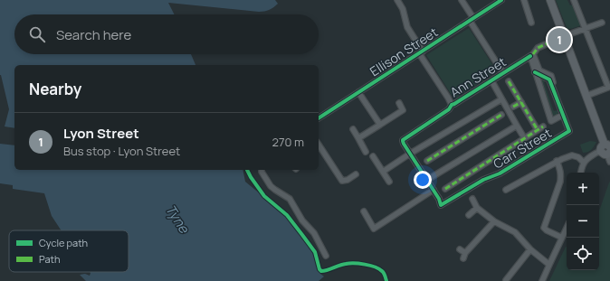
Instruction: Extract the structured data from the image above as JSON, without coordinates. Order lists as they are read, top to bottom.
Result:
{
  "streets": {
    "street": ["Ellison Street", "Ann Street", "Carr Street"]
  },
  "crossings": [
    ["Ann Street", "Carr Street"]
  ],
  "water": ["Tyne"],
  "legend": ["Cycle path", "Path"],
  "page": {
    "search": "Search here",
    "pins": "1",
    "heading": "Nearby",
    "list": [
      {
        "mark": "1",
        "name": "Lyon Street",
        "note": "Bus stop · Lyon Street",
        "value": "270 m"
      }
    ],
    "map_buttons": ["+", "−"]
  }
}
